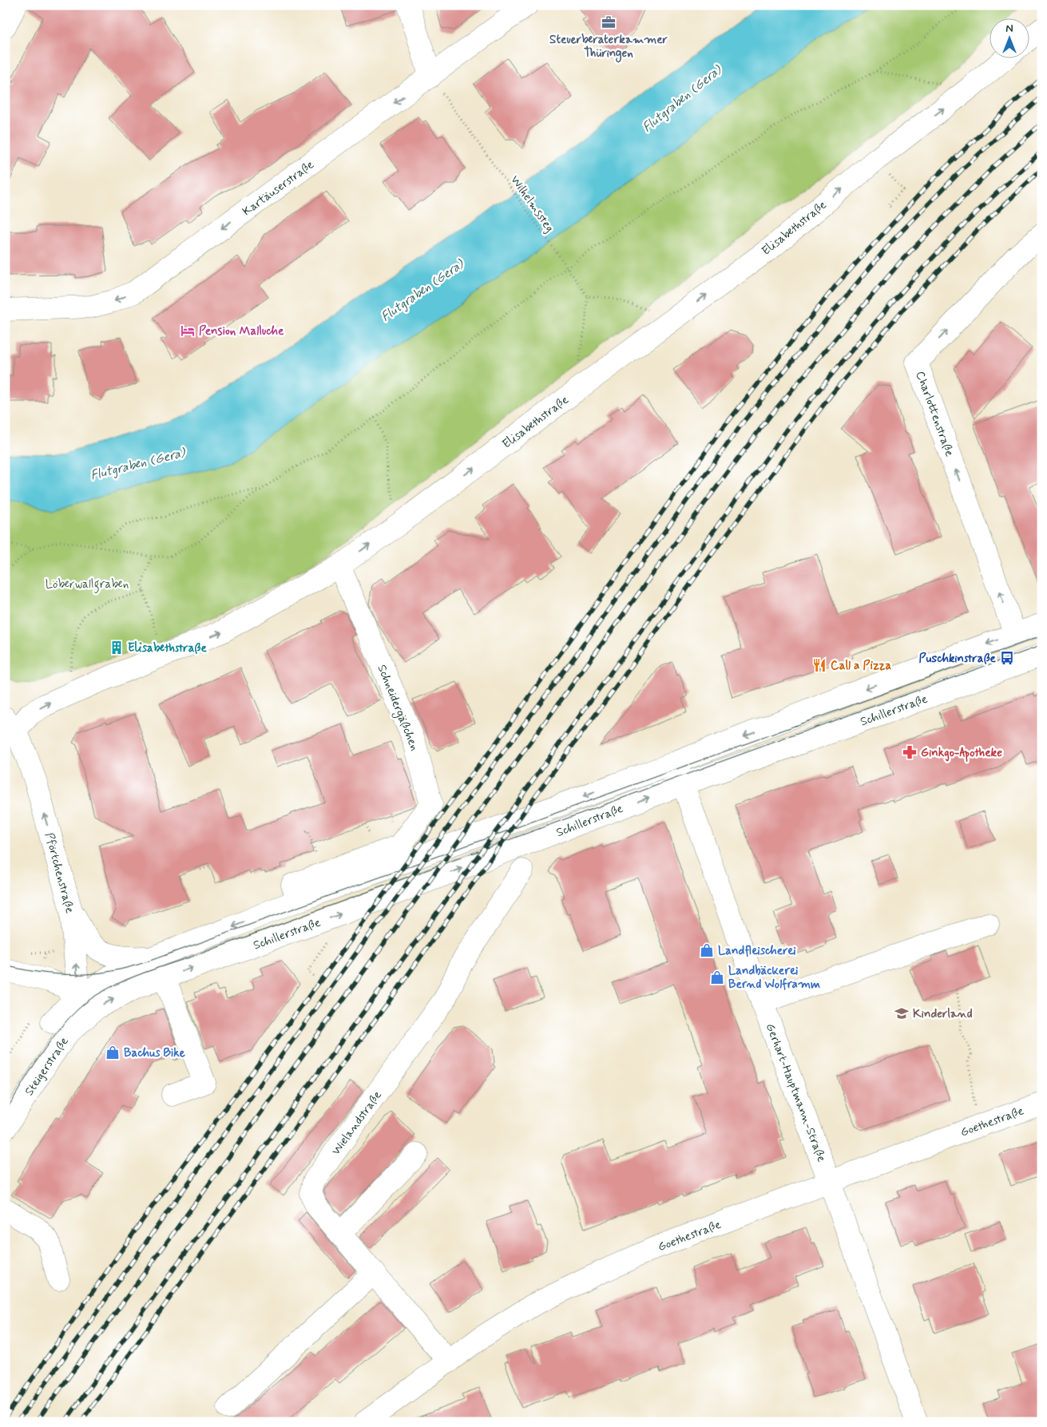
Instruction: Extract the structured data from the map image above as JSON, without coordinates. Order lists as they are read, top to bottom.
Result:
{
  "streets": {
    "street": [
      "Kartäuserstraße",
      "Elisabethstraße",
      "Charlottenstraße",
      "Schneidergäßchen",
      "Schillerstraße",
      "Pförtchenstraße",
      "Steigerstraße",
      "Gerhart-Hauptmann-Straße",
      "Goethestraße",
      "Wielandstraße"
    ],
    "path": ["Wilhelmssteg"]
  },
  "crossings": [
    ["Kartäuserstraße", "Wilhelmssteg"],
    ["Elisabethstraße", "Schneidergäßchen"],
    ["Elisabethstraße", "Pförtchenstraße"],
    ["Charlottenstraße", "Schillerstraße"],
    ["Schneidergäßchen", "Schillerstraße"],
    ["Schillerstraße", "Steigerstraße"],
    ["Schillerstraße", "Gerhart-Hauptmann-Straße"],
    ["Pförtchenstraße", "Steigerstraße"],
    ["Gerhart-Hauptmann-Straße", "Goethestraße"],
    ["Goethestraße", "Wielandstraße"]
  ],
  "one_way": [
    "Kartäuserstraße",
    "Elisabethstraße",
    "Charlottenstraße",
    "Pförtchenstraße"
  ],
  "water": ["Flutgraben (Gera)"],
  "parks": ["Löberwallgraben"],
  "places": {
    "office": ["Steuerberaterkammer Thüringen"],
    "hotel": ["Pension Malluche"],
    "building": ["Elisabethstraße"],
    "bus stop": ["Puschkinstraße"],
    "restaurant": ["Call a Pizza"],
    "pharmacy": ["Ginkgo-Apotheke"],
    "shop": ["Landfleischerei", "Landbäckerei Bernd Wolframm", "Bachus Bike"],
    "school or university": ["Kinderland"]
  },
  "north": "top"
}
